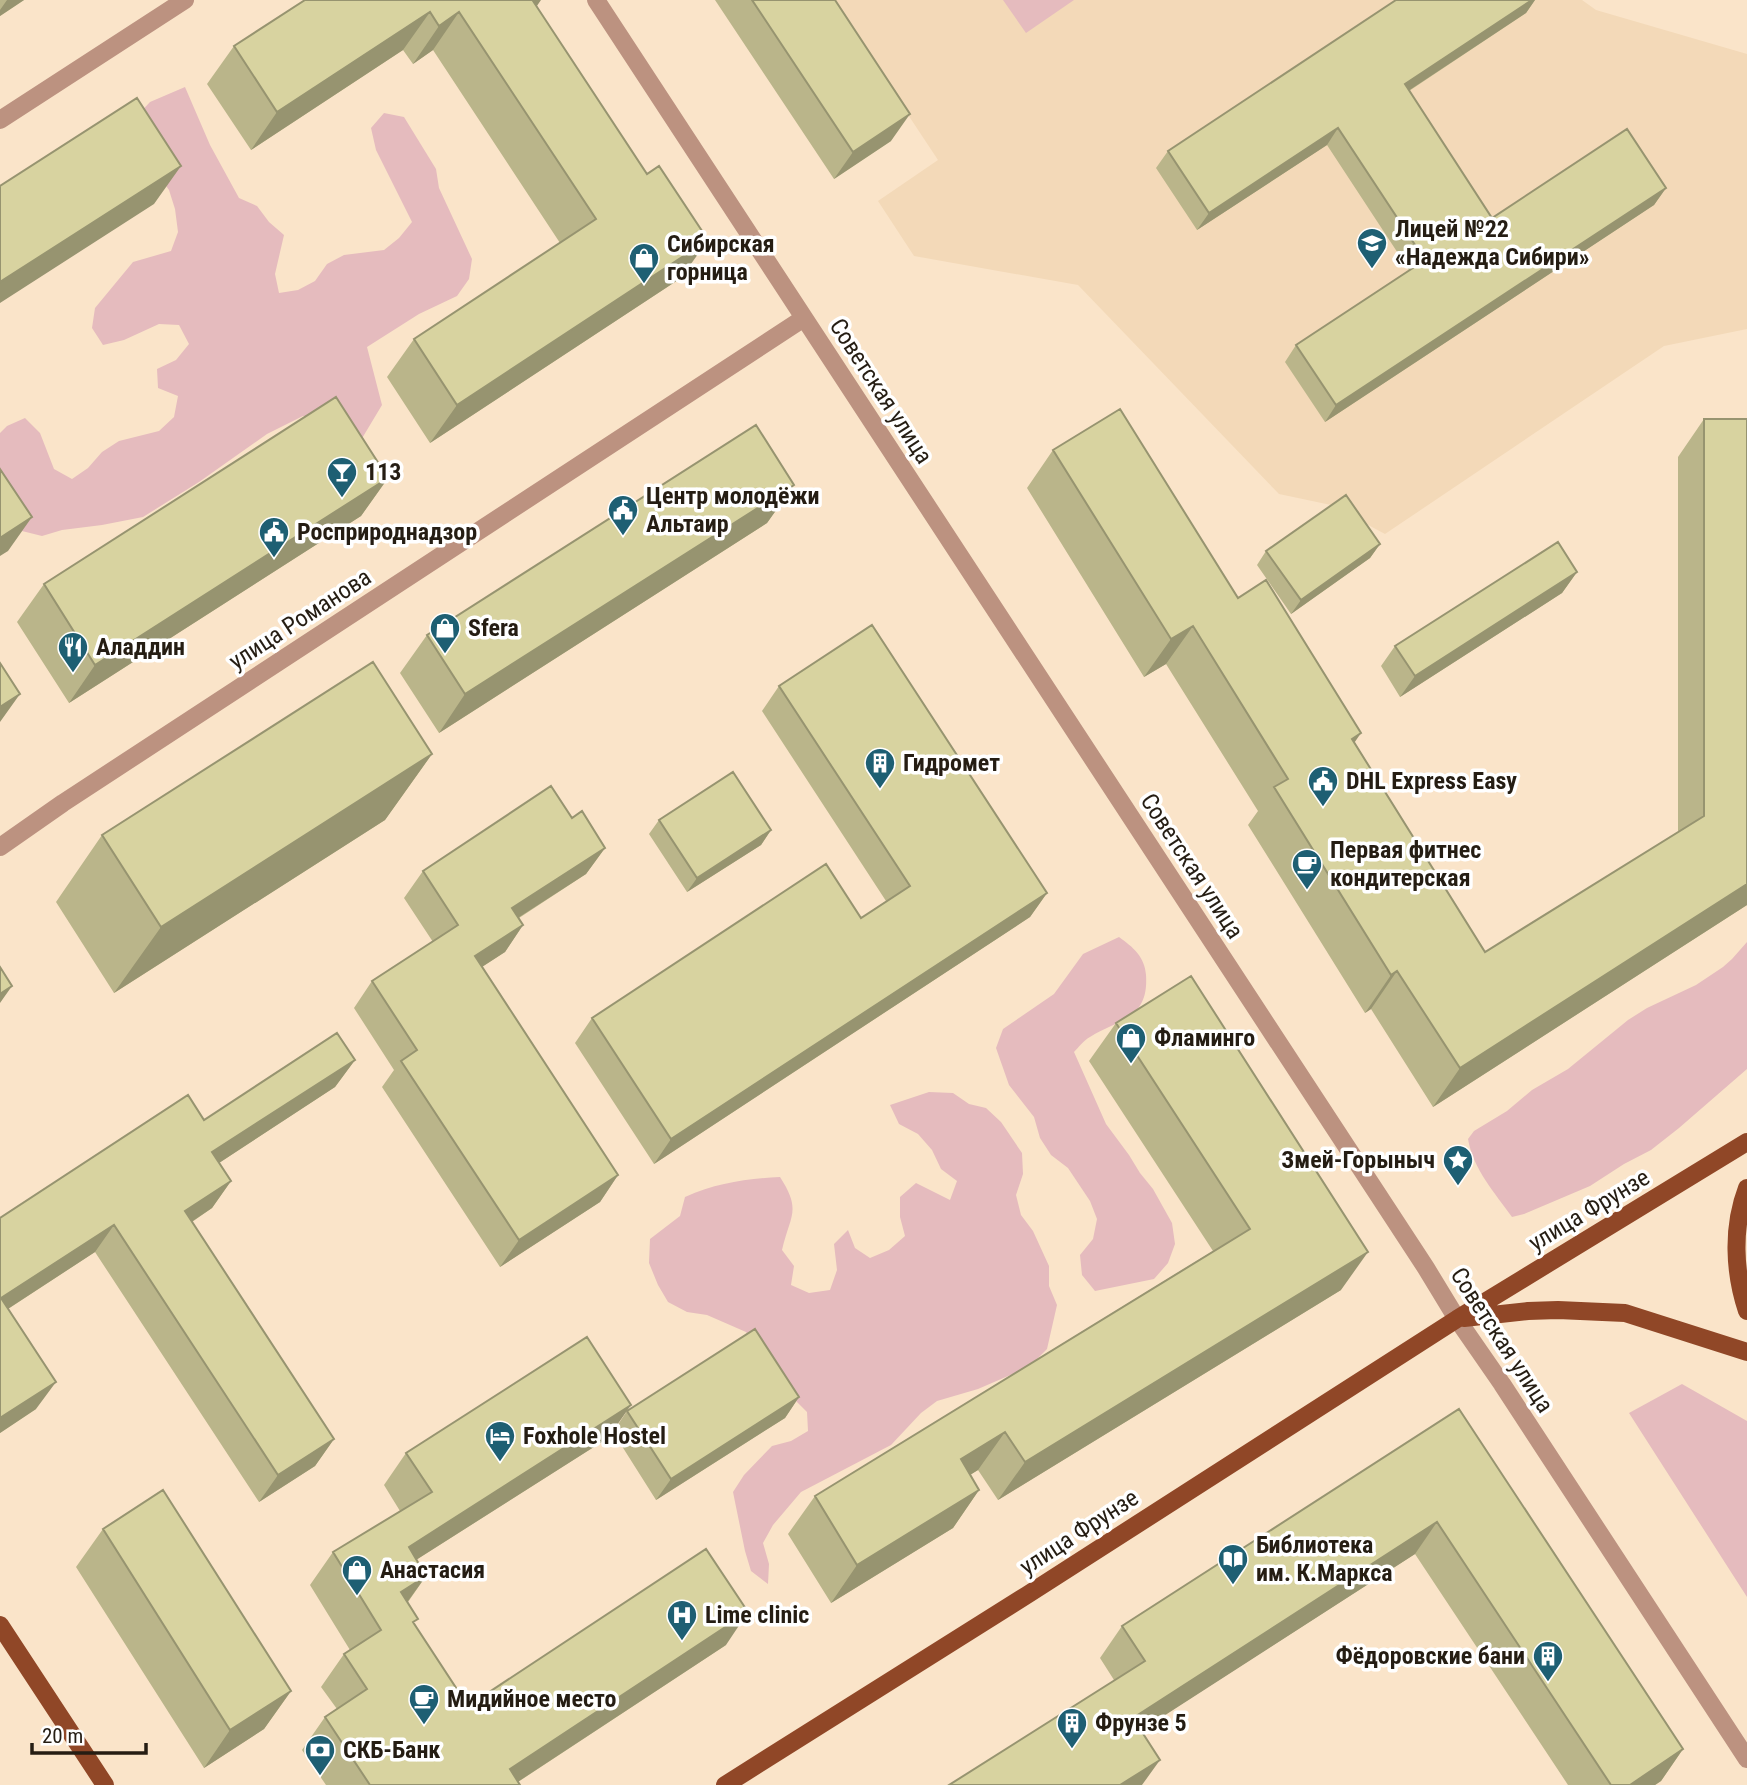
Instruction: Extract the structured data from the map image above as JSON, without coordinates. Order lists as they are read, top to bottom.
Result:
{
  "streets": {
    "main road": ["улица Фрунзе"],
    "street": ["Советская улица", "улица Романова"]
  },
  "crossings": [
    ["Советская улица", "улица Романова"],
    ["Советская улица", "улица Фрунзе"]
  ],
  "places": {
    "school or university": ["Лицей №22 «Надежда Сибири»"],
    "shop": [
      "Сибирская горница",
      "Sfera",
      "Фламинго",
      "Анастасия"
    ],
    "bar": ["113"],
    "public building": ["Центр молодёжи Альтаир", "Росприроднадзор", "DHL Express Easy"],
    "restaurant": ["Аладдин"],
    "building": ["Гидромет", "Фёдоровские бани", "Фрунзе 5"],
    "cafe": ["Первая фитнес кондитерская", "Мидийное место"],
    "place": ["Змей-Горыныч"],
    "hotel": ["Foxhole Hostel"],
    "library": ["Библиотека им. К.Маркса"],
    "hospital": ["Lime clinic"],
    "bank": ["СКБ-Банк"]
  },
  "scale_bar": "20 m"
}
